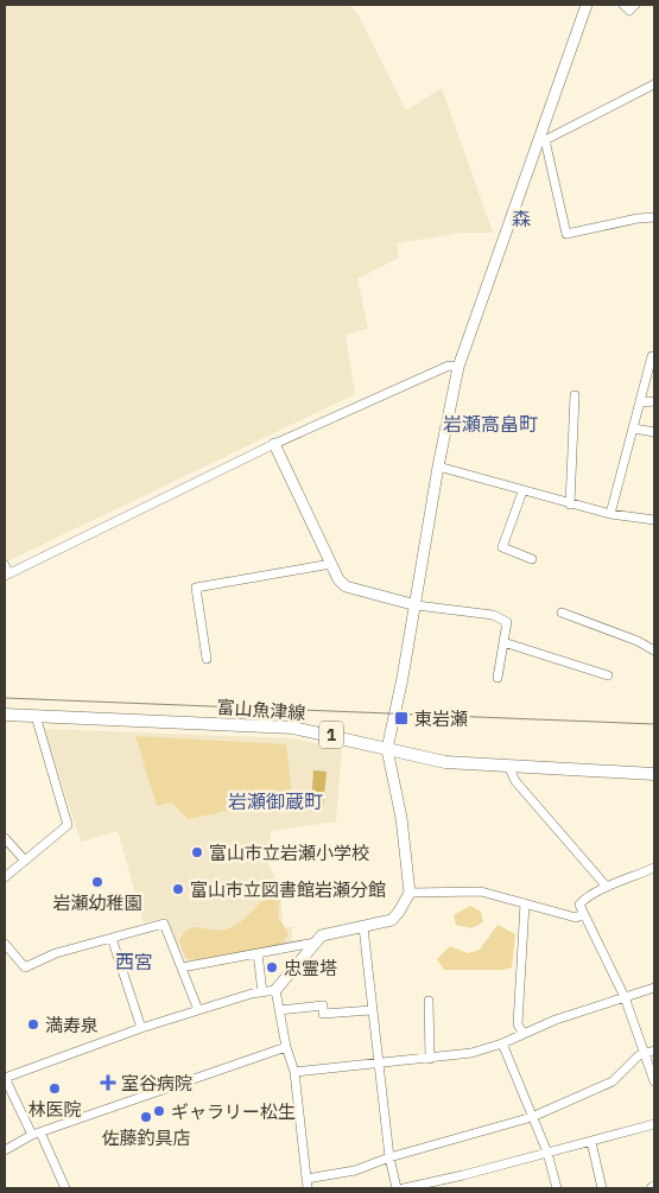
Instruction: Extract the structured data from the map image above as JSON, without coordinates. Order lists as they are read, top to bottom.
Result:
{
  "streets": {
    "main road": ["富山魚津線", "1"]
  },
  "districts": [
    "森",
    "岩瀬高畠町",
    "岩瀬御蔵町",
    "西宮"
  ],
  "places": {
    "transit": ["東岩瀬"],
    "other": [
      "富山市立岩瀬小学校",
      "岩瀬幼稚園",
      "富山市立図書館岩瀬分館",
      "忠霊塔",
      "満寿泉",
      "林医院",
      "ギャラリー松生",
      "佐藤釣具店"
    ],
    "health": ["室谷病院"]
  }
}
